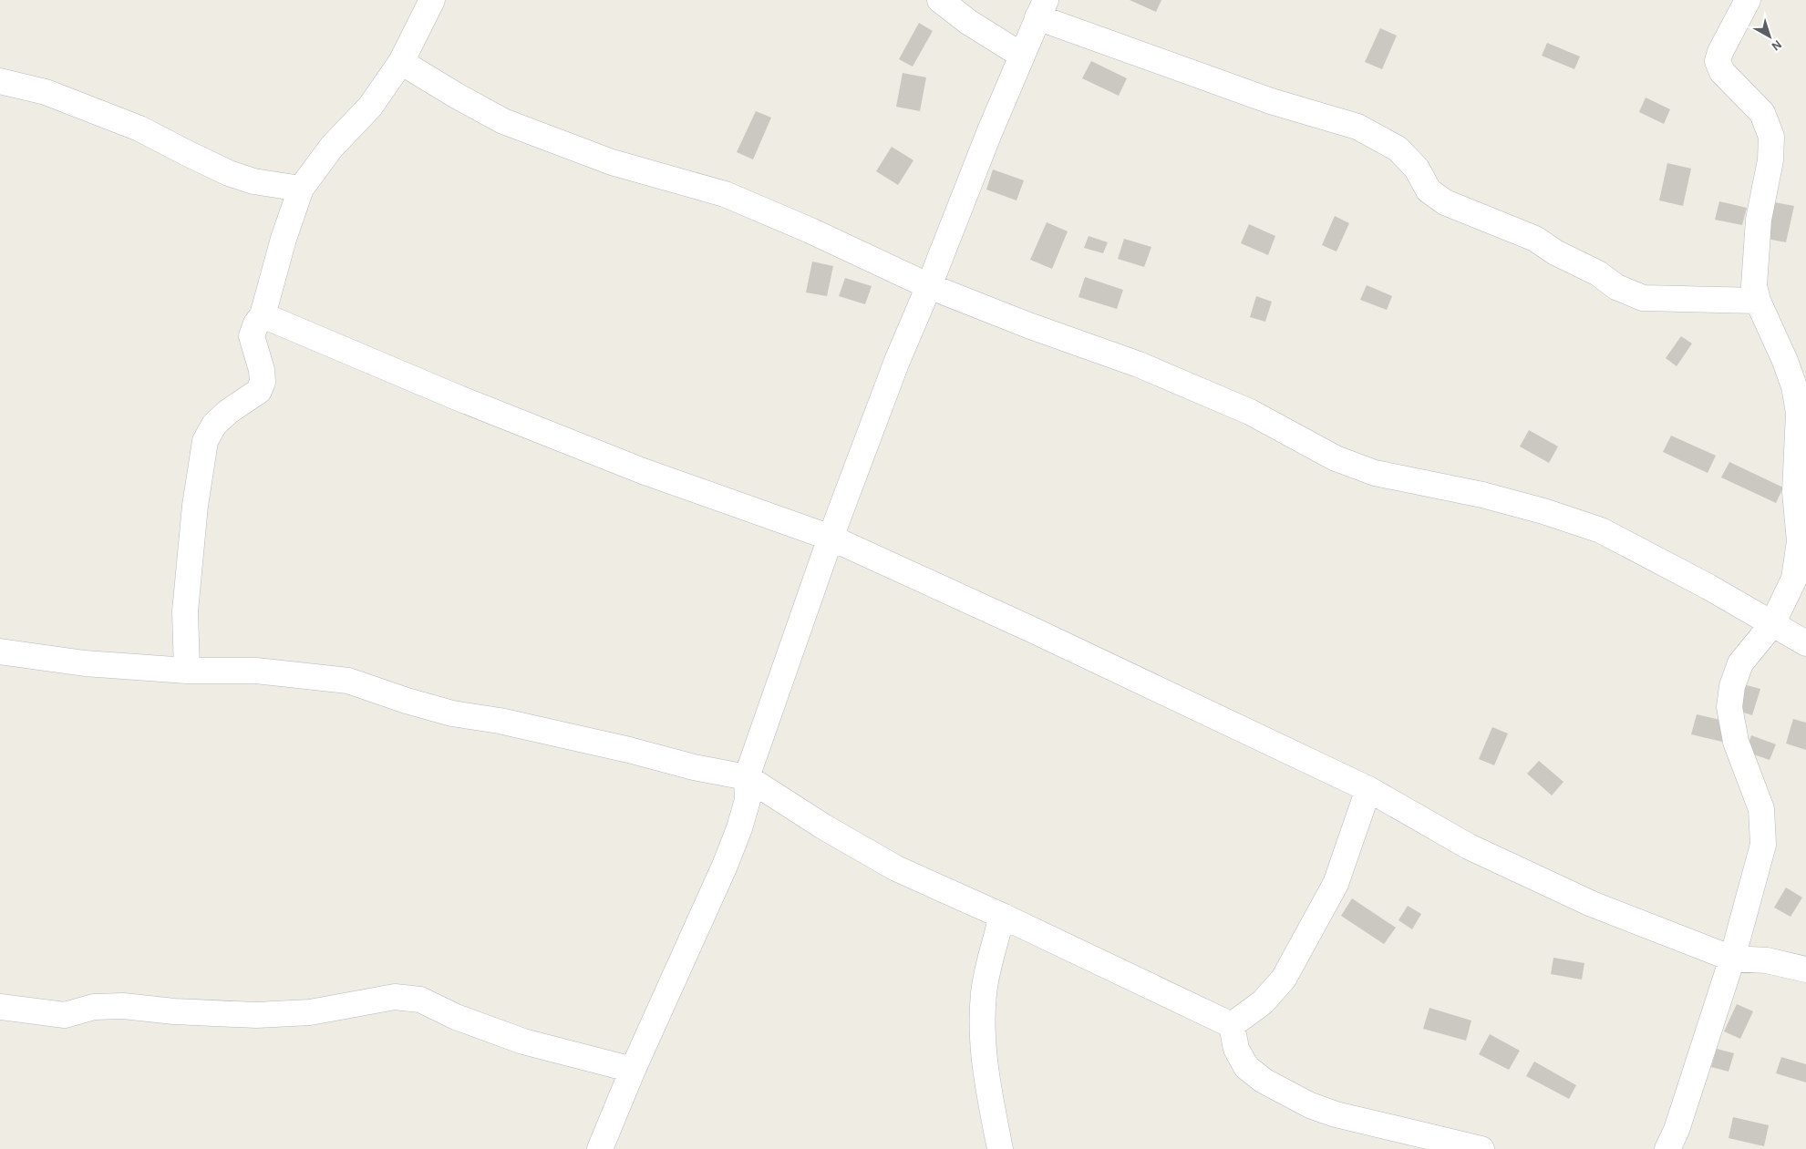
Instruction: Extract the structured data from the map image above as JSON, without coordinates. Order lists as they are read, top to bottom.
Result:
{
  "north": "bottom right"
}
